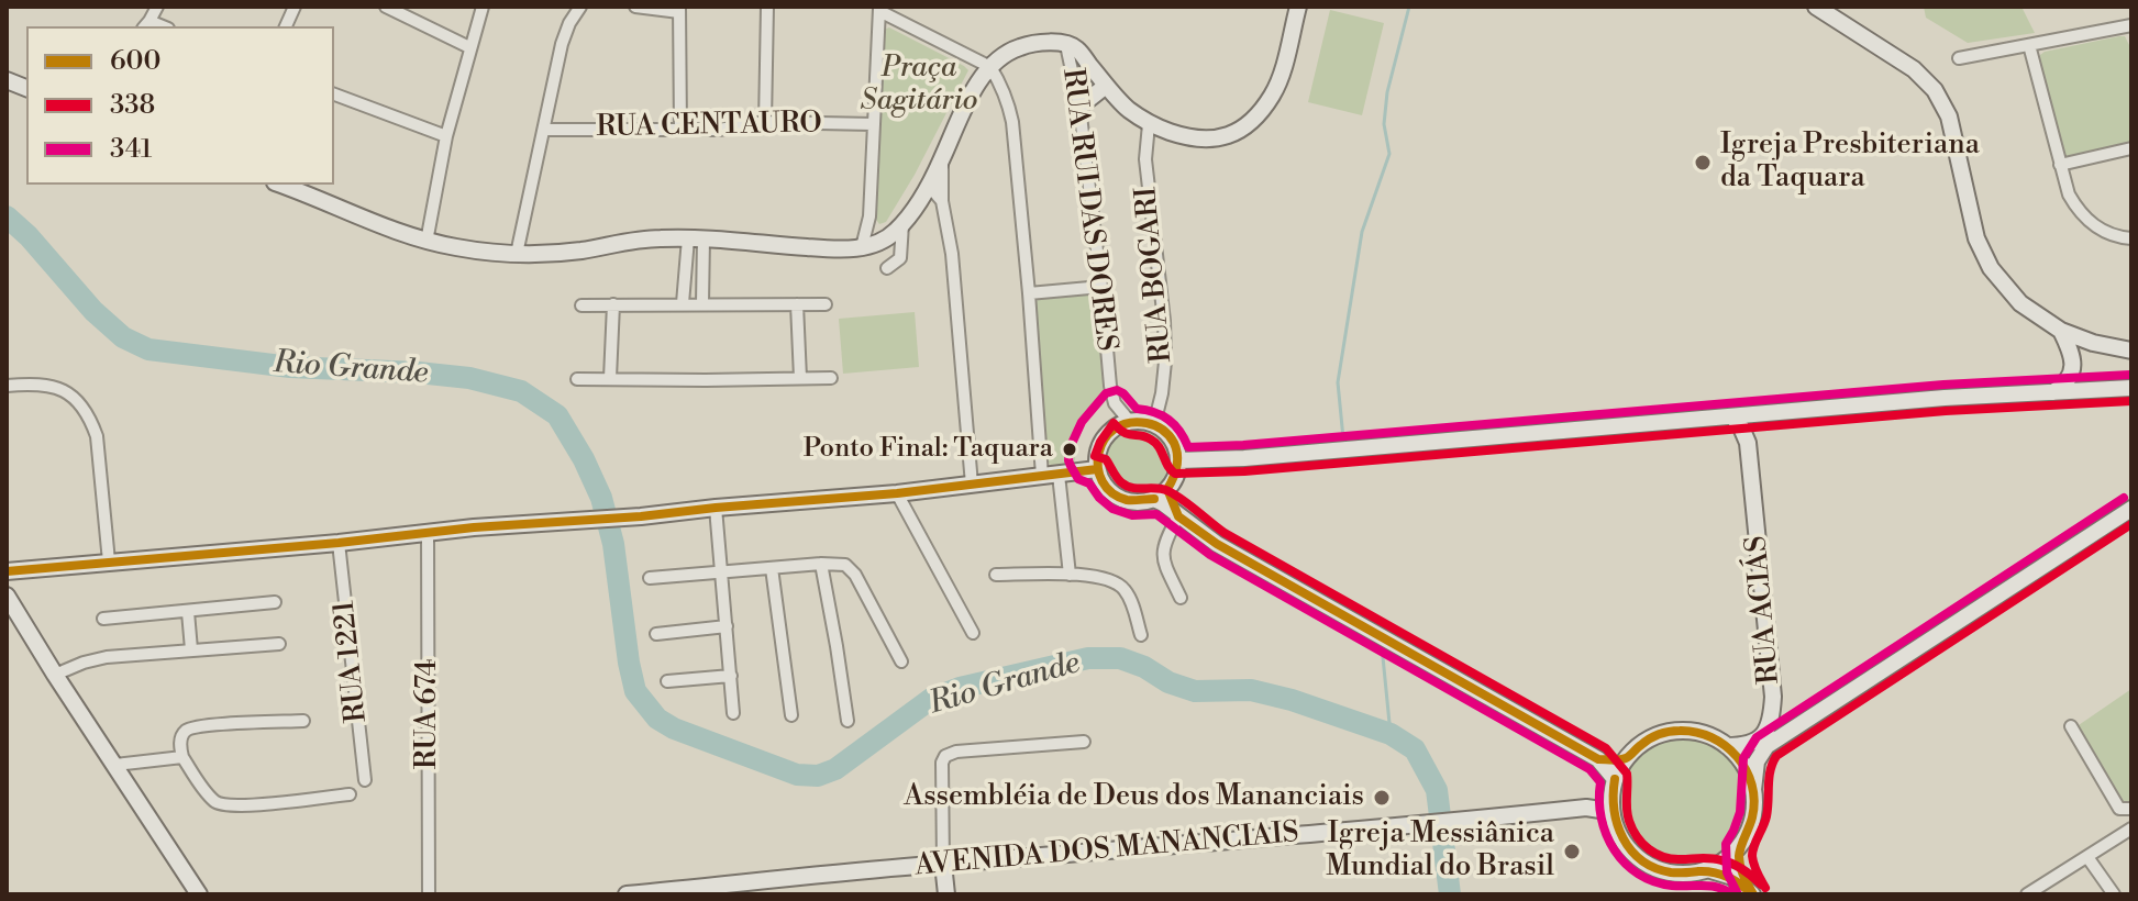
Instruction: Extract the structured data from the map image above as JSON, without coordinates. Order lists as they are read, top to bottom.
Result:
{
  "streets": {
    "street": [
      "RUA CENTAURO",
      "RUA RUI DAS DORES",
      "RUA BOGARI",
      "RUA ACIÁS",
      "RUA 1221",
      "RUA 674",
      "AVENIDA DOS MANANCIAIS"
    ]
  },
  "crossings": [
    ["RUA RUI DAS DORES", "RUA BOGARI"],
    ["RUA ACIÁS", "AVENIDA DOS MANANCIAIS"]
  ],
  "water": ["Rio Grande"],
  "parks": ["Praça Sagitário"],
  "places": [
    "Igreja Presbiteriana da Taquara",
    "Ponto Final: Taquara",
    "Assembléia de Deus dos Mananciais",
    "Igreja Messiânica Mundial do Brasil"
  ],
  "lines": ["transit line 341", "transit line 338", "transit line 600"],
  "legend": ["600", "338", "341"]
}
